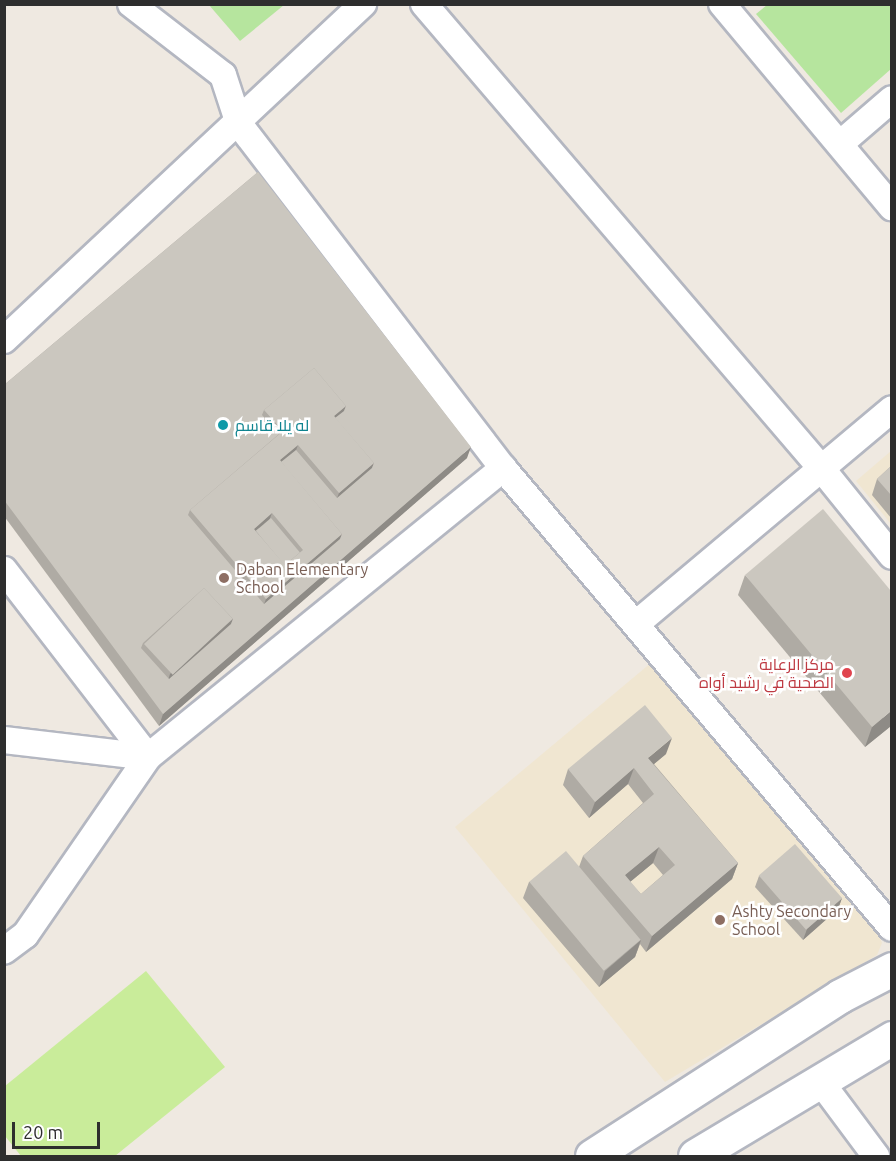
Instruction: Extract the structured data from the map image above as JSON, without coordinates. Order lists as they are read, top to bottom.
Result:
{
  "places": [
    "له يلا قاسم",
    "Daban Elementary School",
    "مركز الرعاية الصحية في رشيد أواه",
    "Ashty Secondary School"
  ],
  "scale_bar": "20 m"
}
